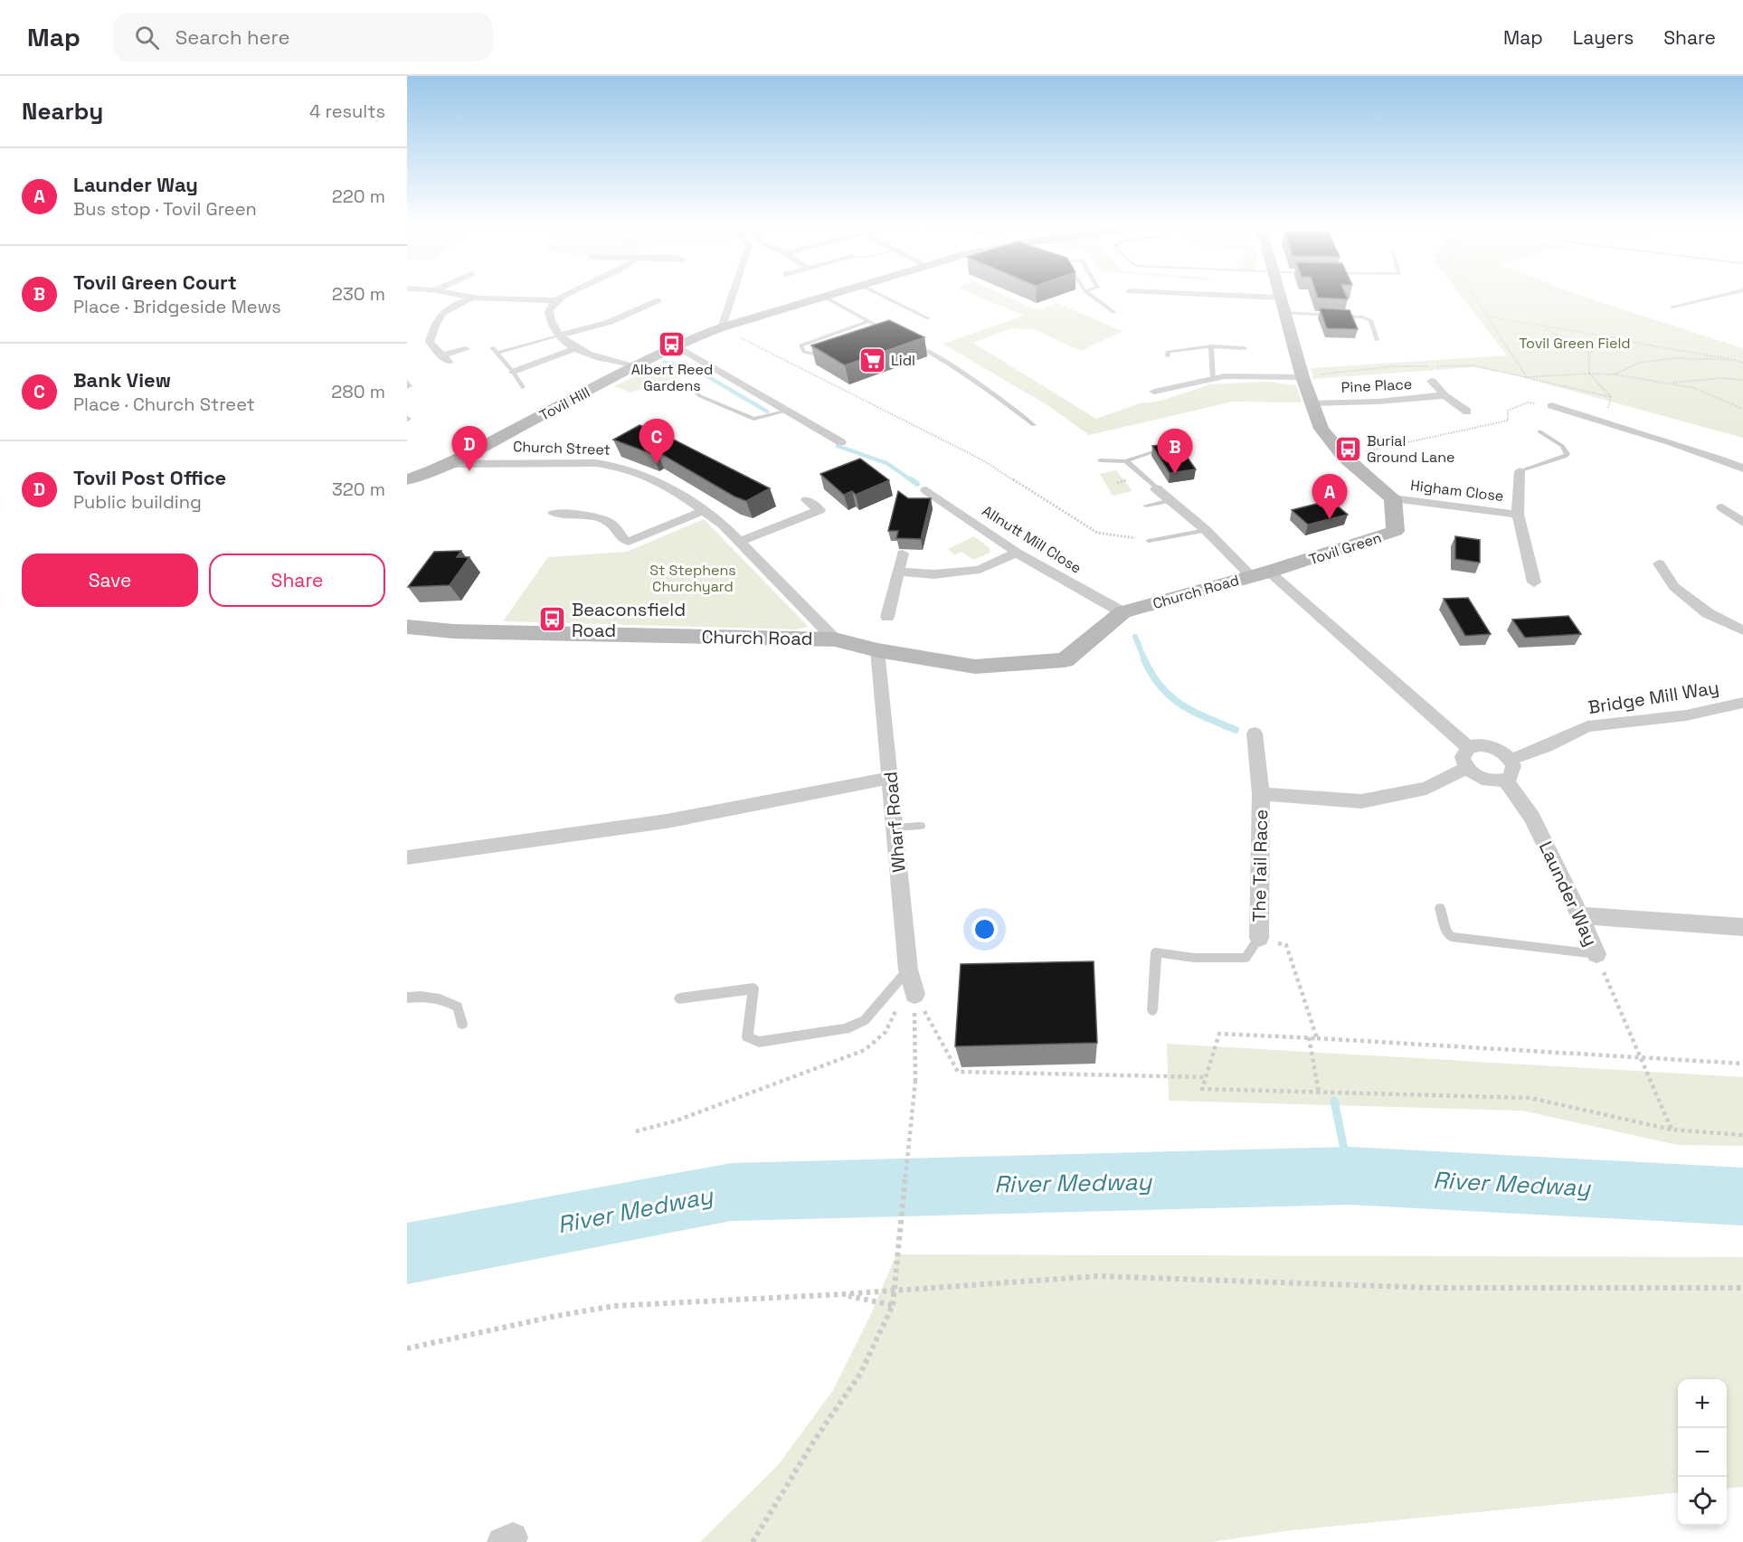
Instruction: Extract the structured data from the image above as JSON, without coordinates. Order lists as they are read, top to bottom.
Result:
{
  "streets": {
    "street": [
      "Pine Place",
      "Tovil Hill",
      "Church Street",
      "Higham Close",
      "Allnutt Mill Close",
      "Tovil Green",
      "Church Road",
      "Bridge Mill Way",
      "Wharf Road",
      "The Tail Race",
      "Launder Way"
    ]
  },
  "crossings": [
    ["Tovil Hill", "Church Street"],
    ["Church Street", "Church Road"],
    ["Higham Close", "Tovil Green"],
    ["Allnutt Mill Close", "Church Road"],
    ["Tovil Green", "Church Road"],
    ["Church Road", "Wharf Road"],
    ["Bridge Mill Way", "The Tail Race"],
    ["Bridge Mill Way", "Launder Way"],
    ["The Tail Race", "Launder Way"]
  ],
  "water": ["River Medway"],
  "parks": ["Tovil Green Field", "St Stephens Churchyard"],
  "places": {
    "bus stop": ["Albert Reed Gardens", "Burial Ground Lane", "Beaconsfield Road"],
    "supermarket": ["Lidl"]
  },
  "page": {
    "header": "Map",
    "search": "Search here",
    "nav": ["Map", "Layers", "Share"],
    "heading": ["Nearby", "4 results"],
    "list": [
      {
        "mark": "A",
        "name": "Launder Way",
        "note": "Bus stop · Tovil Green",
        "value": "220 m"
      },
      {
        "mark": "B",
        "name": "Tovil Green Court",
        "note": "Place · Bridgeside Mews",
        "value": "230 m"
      },
      {
        "mark": "C",
        "name": "Bank View",
        "note": "Place · Church Street",
        "value": "280 m"
      },
      {
        "mark": "D",
        "name": "Tovil Post Office",
        "note": "Public building",
        "value": "320 m"
      }
    ],
    "pins": [
      "C",
      "D",
      "B",
      "A"
    ],
    "buttons": ["Save", "Share"],
    "map_buttons": ["+", "−"]
  }
}
